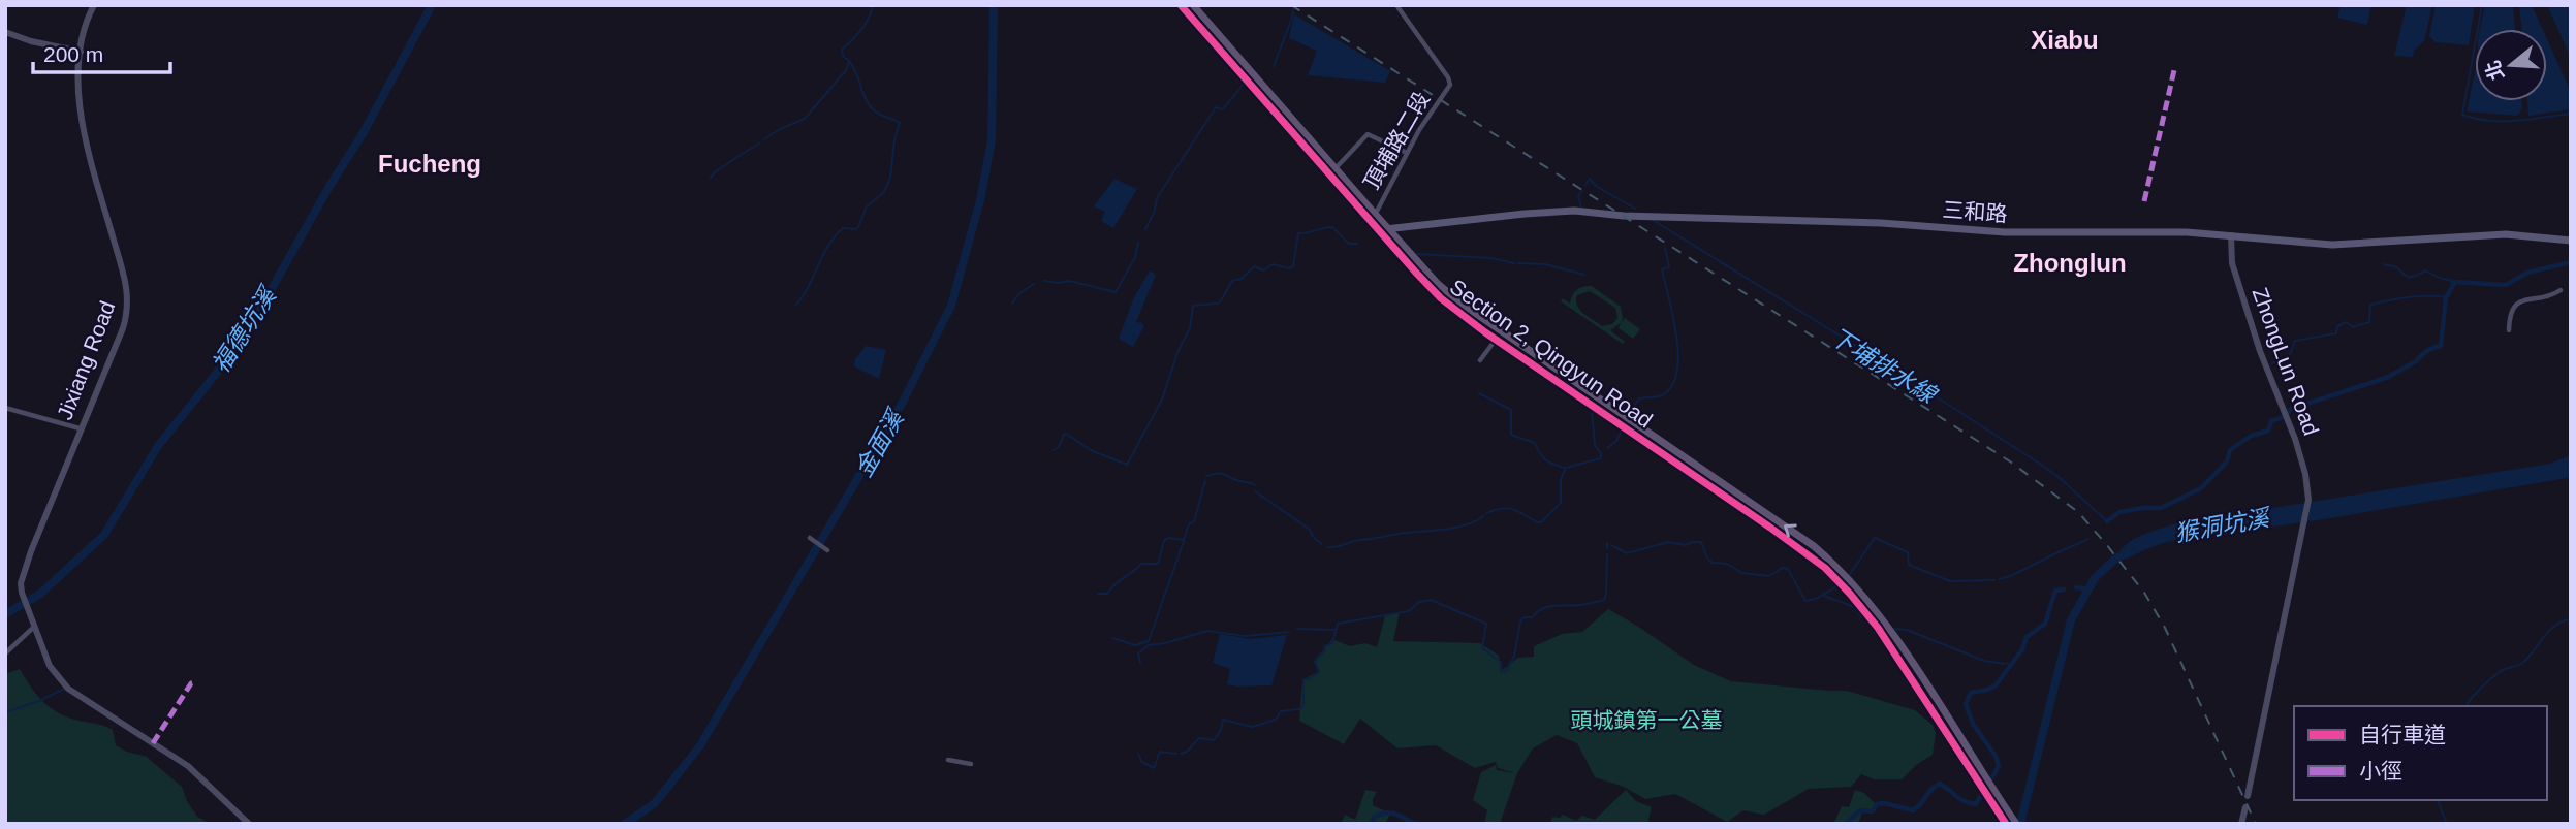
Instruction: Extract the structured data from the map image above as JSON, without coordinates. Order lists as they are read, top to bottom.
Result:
{
  "streets": {
    "main road": ["三和路", "Section 2, Qingyun Road"],
    "street": ["頂埔路二段", "Jixiang Road", "ZhongLun Road"]
  },
  "crossings": [
    ["頂埔路二段", "Section 2, Qingyun Road"],
    ["三和路", "Section 2, Qingyun Road"],
    ["三和路", "ZhongLun Road"]
  ],
  "districts": ["Xiabu", "Fucheng", "Zhonglun"],
  "water": [
    "福德坑溪",
    "下埔排水線",
    "金面溪",
    "猴洞坑溪"
  ],
  "parks": ["頭城鎮第一公墓"],
  "legend": ["自行車道", "小徑"],
  "scale_bar": "200 m",
  "north": "left"
}
